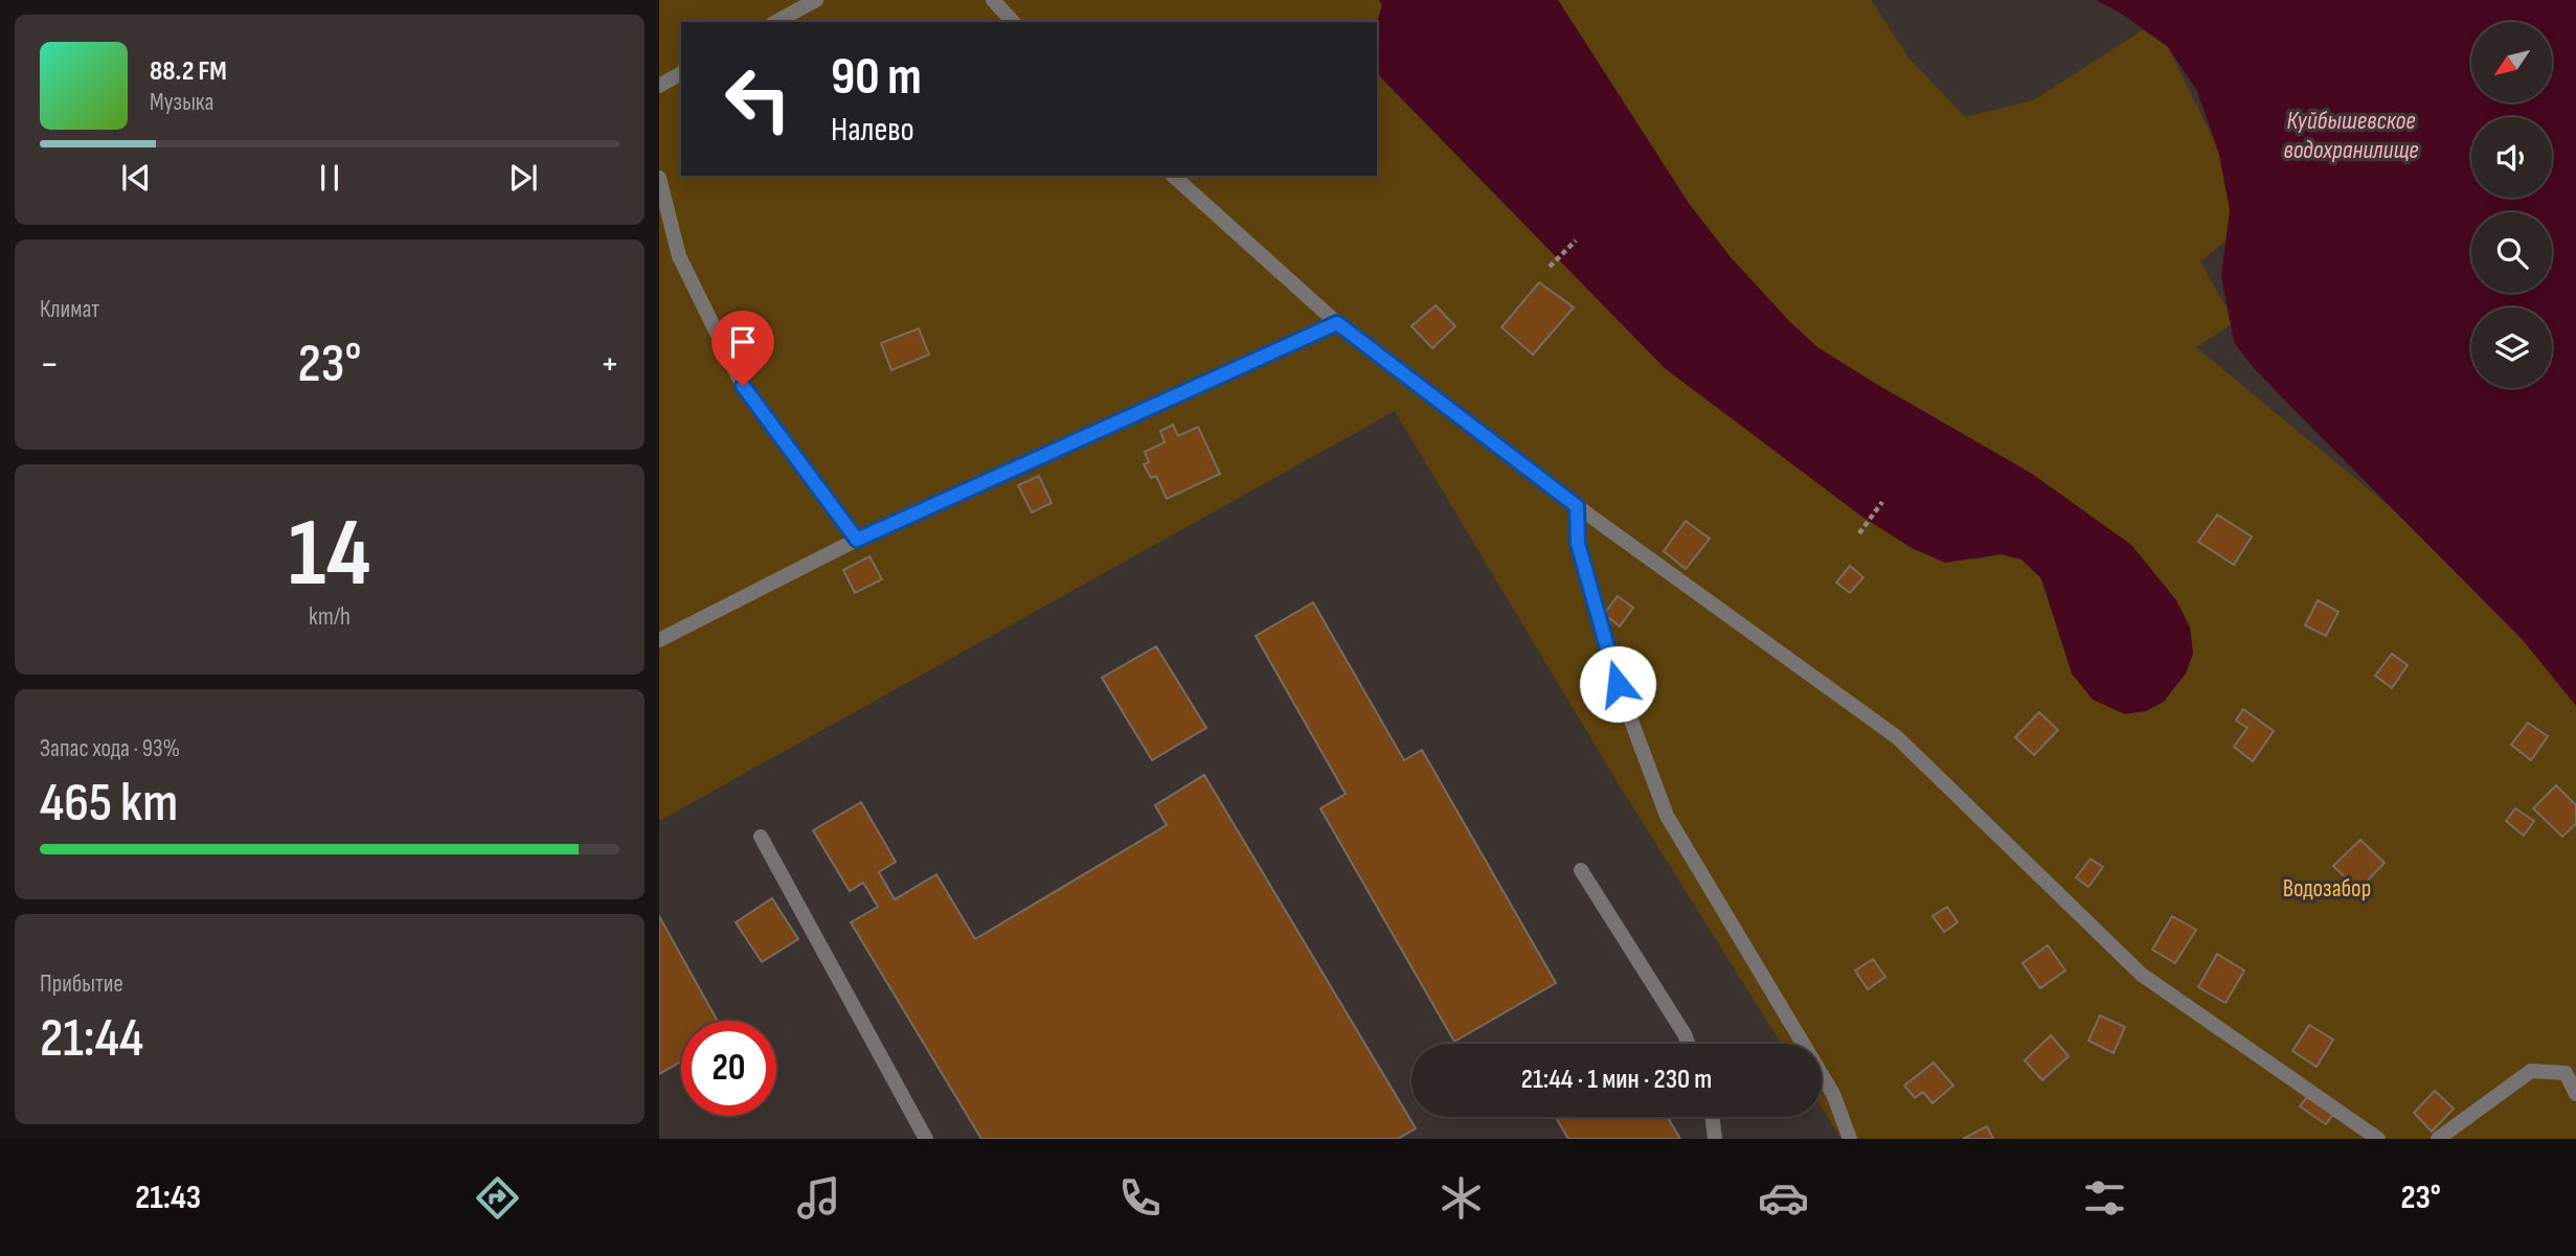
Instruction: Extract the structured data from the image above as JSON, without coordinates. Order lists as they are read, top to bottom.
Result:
{
  "water": ["Куйбышевское водохранилище"],
  "parks": ["Водозабор"],
  "north": "bottom left",
  "page": {
    "turn": ["90 m", "Налево"],
    "song": ["88.2 FM", "Музыка"],
    "tile": [
      "Климат",
      ["14", "km/h"],
      ["Запас хода · 93%", "465 km"],
      ["Прибытие", "21:44"]
    ],
    "heat": ["−", "23°", "+"],
    "limit": "20",
    "trip": "21:44 · 1 мин · 230 m",
    "tabs": ["21:43", "23°"]
  }
}
